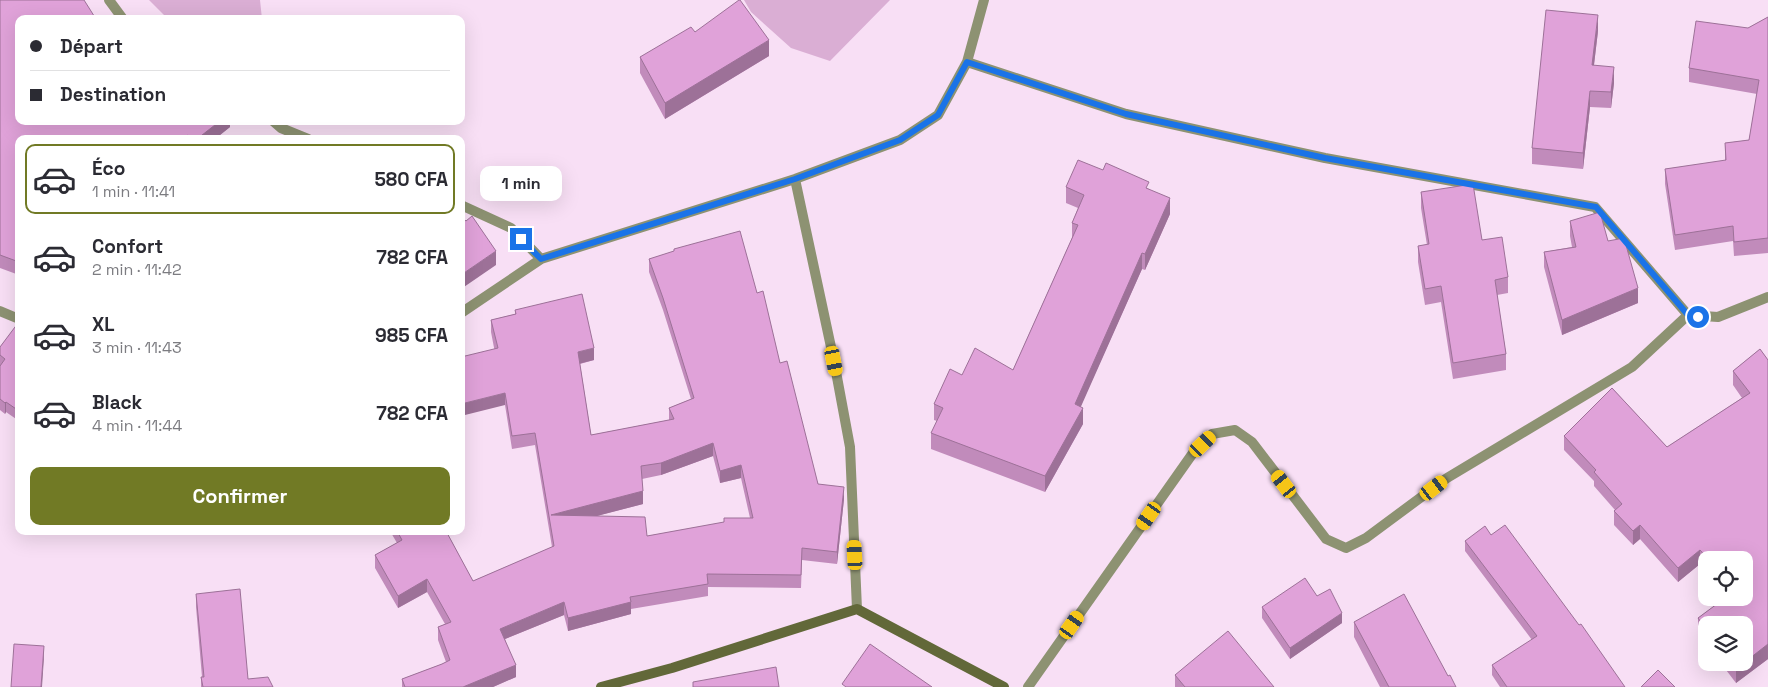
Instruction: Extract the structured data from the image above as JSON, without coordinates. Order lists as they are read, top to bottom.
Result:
{
  "page": {
    "banner": ["Départ", "Destination"],
    "list": [
      {
        "name": "Éco",
        "note": "1 min · 11:41",
        "value": "580 CFA"
      },
      {
        "name": "Confort",
        "note": "2 min · 11:42",
        "value": "782 CFA"
      },
      {
        "name": "XL",
        "note": "3 min · 11:43",
        "value": "985 CFA"
      },
      {
        "name": "Black",
        "note": "4 min · 11:44",
        "value": "782 CFA"
      }
    ],
    "bubble": "1 min",
    "buttons": "Confirmer"
  }
}
